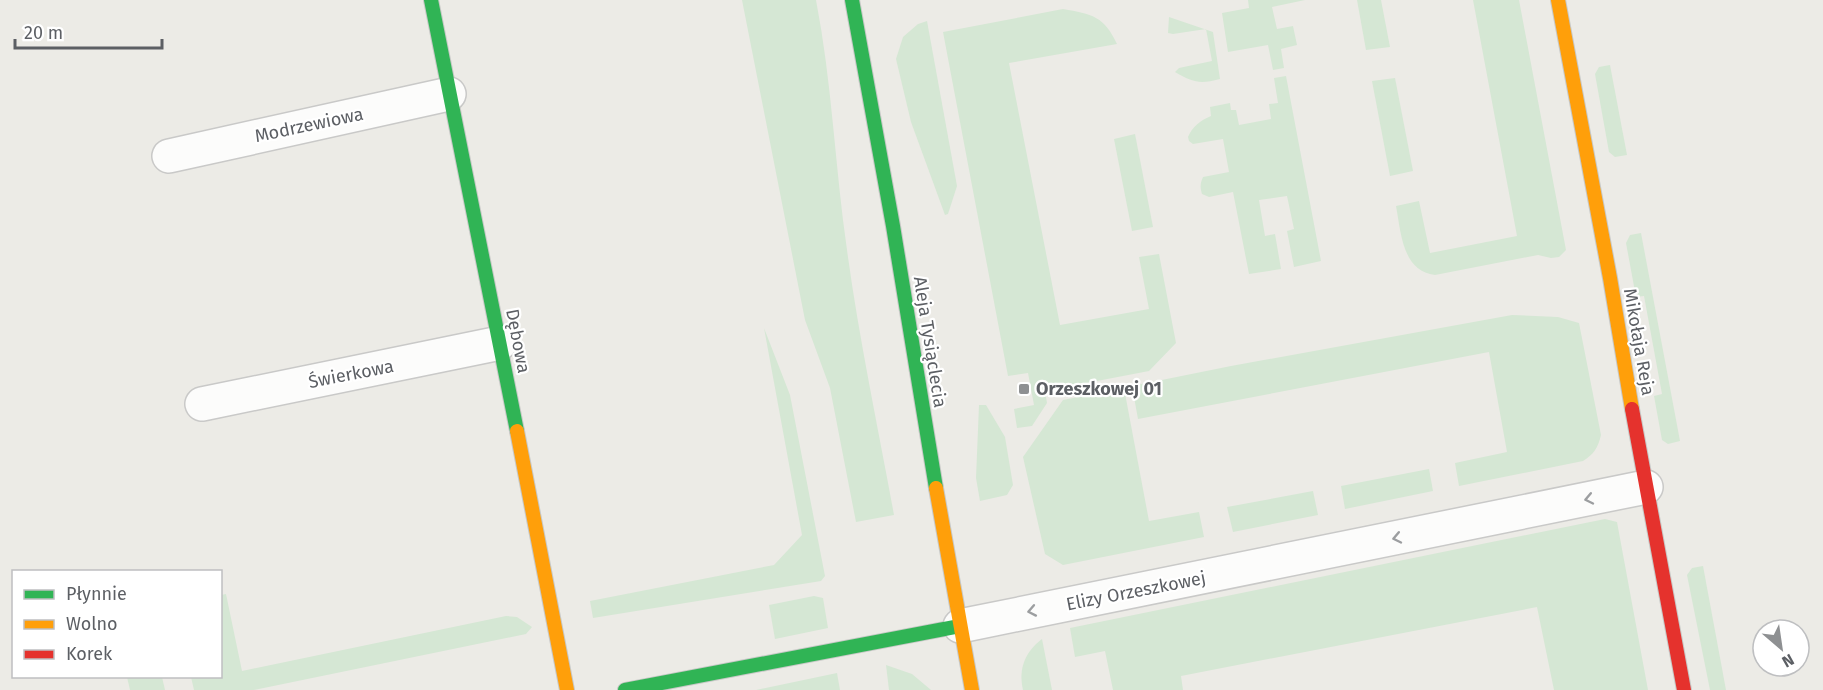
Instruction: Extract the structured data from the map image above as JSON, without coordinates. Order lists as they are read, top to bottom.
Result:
{
  "streets": {
    "street": [
      "Modrzewiowa",
      "Dębowa",
      "Aleja Tysiąclecia",
      "Mikołaja Reja",
      "Świerkowa",
      "Elizy Orzeszkowej"
    ]
  },
  "crossings": [
    ["Modrzewiowa", "Dębowa"],
    ["Dębowa", "Świerkowa"],
    ["Aleja Tysiąclecia", "Elizy Orzeszkowej"],
    ["Mikołaja Reja", "Elizy Orzeszkowej"]
  ],
  "one_way": ["Elizy Orzeszkowej"],
  "places": {
    "transit": ["Orzeszkowej 01"]
  },
  "legend": ["Płynnie", "Wolno", "Korek"],
  "scale_bar": "20 m",
  "north": "bottom right"
}
